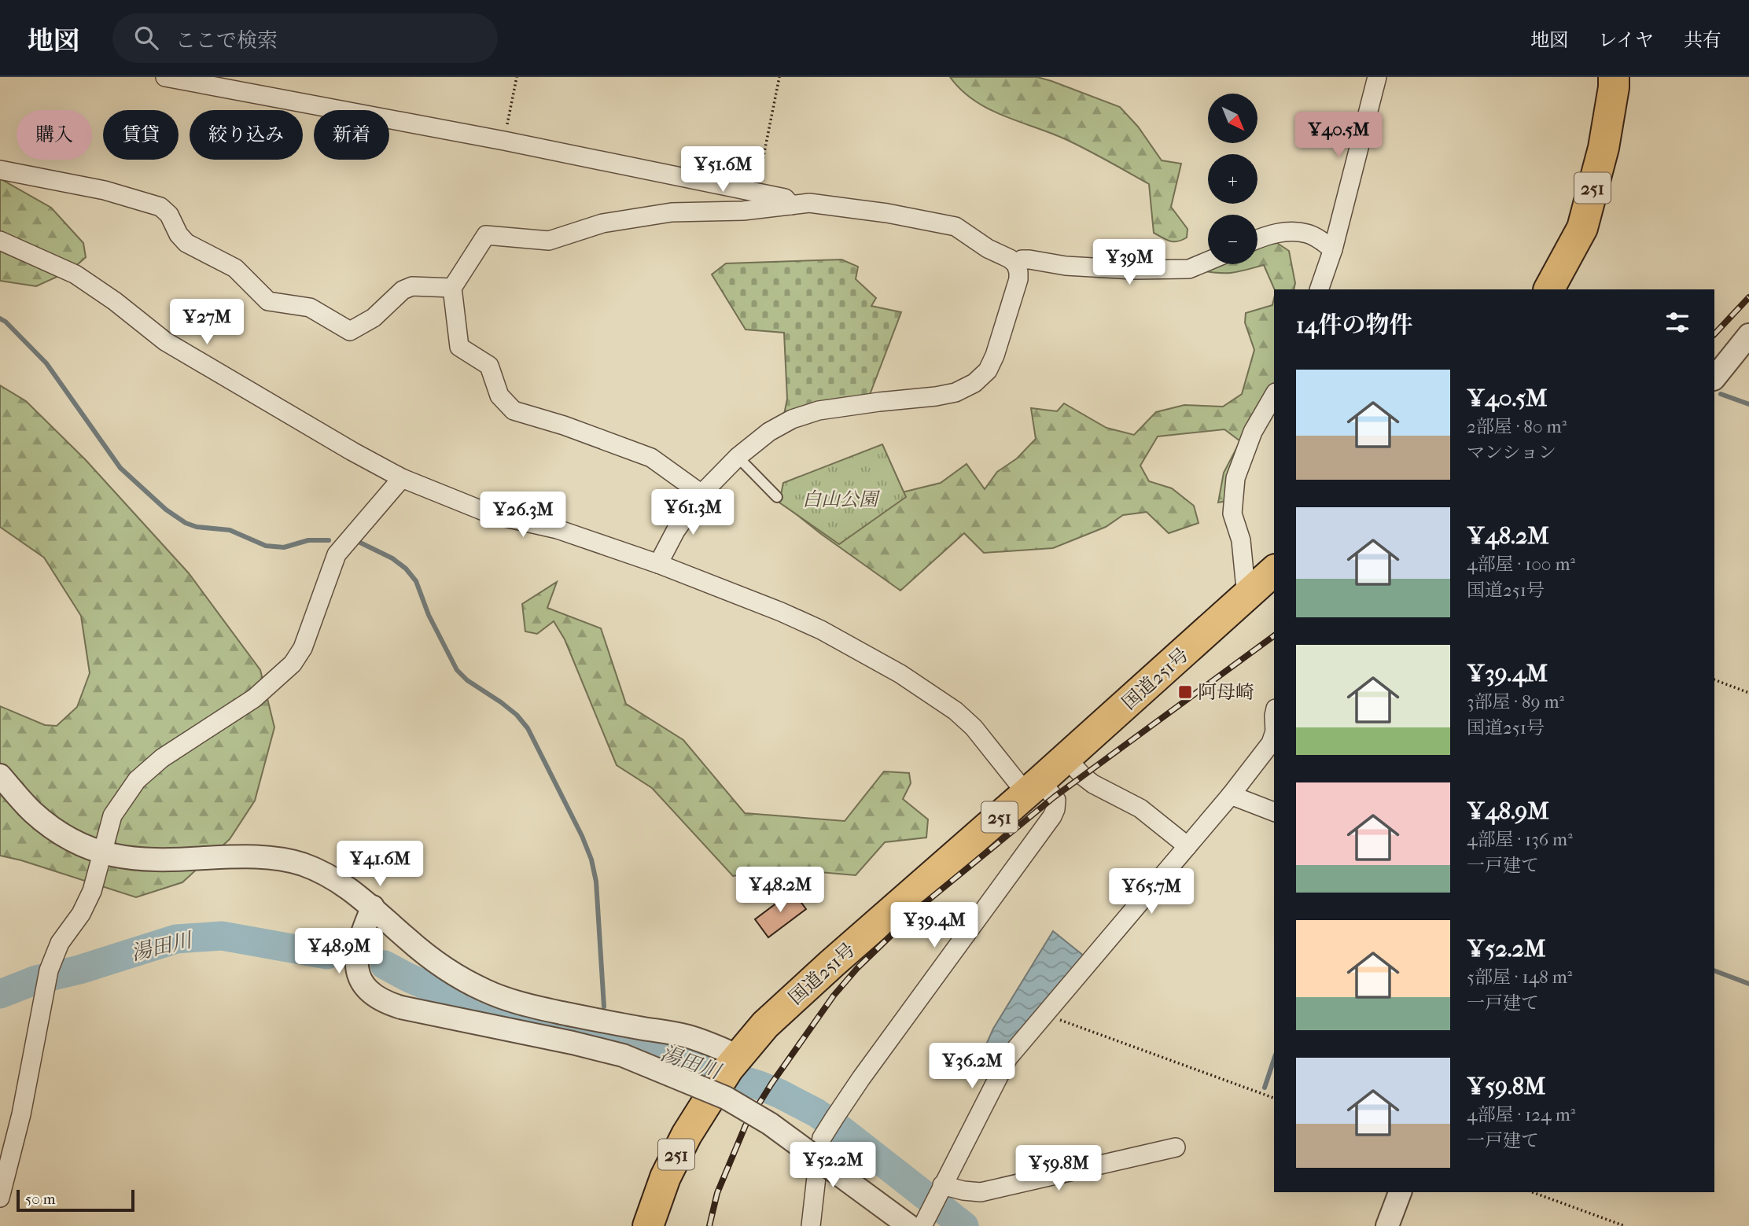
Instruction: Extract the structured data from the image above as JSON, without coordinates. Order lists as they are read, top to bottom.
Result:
{
  "streets": {
    "highway": ["251", "国道251号"]
  },
  "water": ["湯田川"],
  "parks": ["白山公園"],
  "places": {
    "transit": ["阿母崎"]
  },
  "scale_bar": "50 m",
  "north": "bottom right",
  "page": {
    "header": "地図",
    "search": "ここで検索",
    "nav": ["地図", "レイヤ", "共有"],
    "map_buttons": ["+", "−"],
    "chip": [
      "購入",
      "賃貸",
      "絞り込み",
      "新着"
    ],
    "price": [
      "¥40.5M",
      "¥51.6M",
      "¥39M",
      "¥27M",
      "¥61.3M",
      "¥26.3M",
      "¥41.6M",
      "¥48.2M",
      "¥65.7M",
      "¥39.4M",
      "¥48.9M",
      "¥36.2M",
      "¥52.2M",
      "¥59.8M"
    ],
    "heading": "14件の物件",
    "list": [
      {
        "name": "¥40.5M",
        "note": "2部屋 · 80 m² · マンション"
      },
      {
        "name": "¥48.2M",
        "note": "4部屋 · 100 m² · 国道251号"
      },
      {
        "name": "¥39.4M",
        "note": "3部屋 · 89 m² · 国道251号"
      },
      {
        "name": "¥48.9M",
        "note": "4部屋 · 136 m² · 一戸建て"
      },
      {
        "name": "¥52.2M",
        "note": "5部屋 · 148 m² · 一戸建て"
      },
      {
        "name": "¥59.8M",
        "note": "4部屋 · 124 m² · 一戸建て"
      }
    ],
    "scale": "50 m"
  }
}
